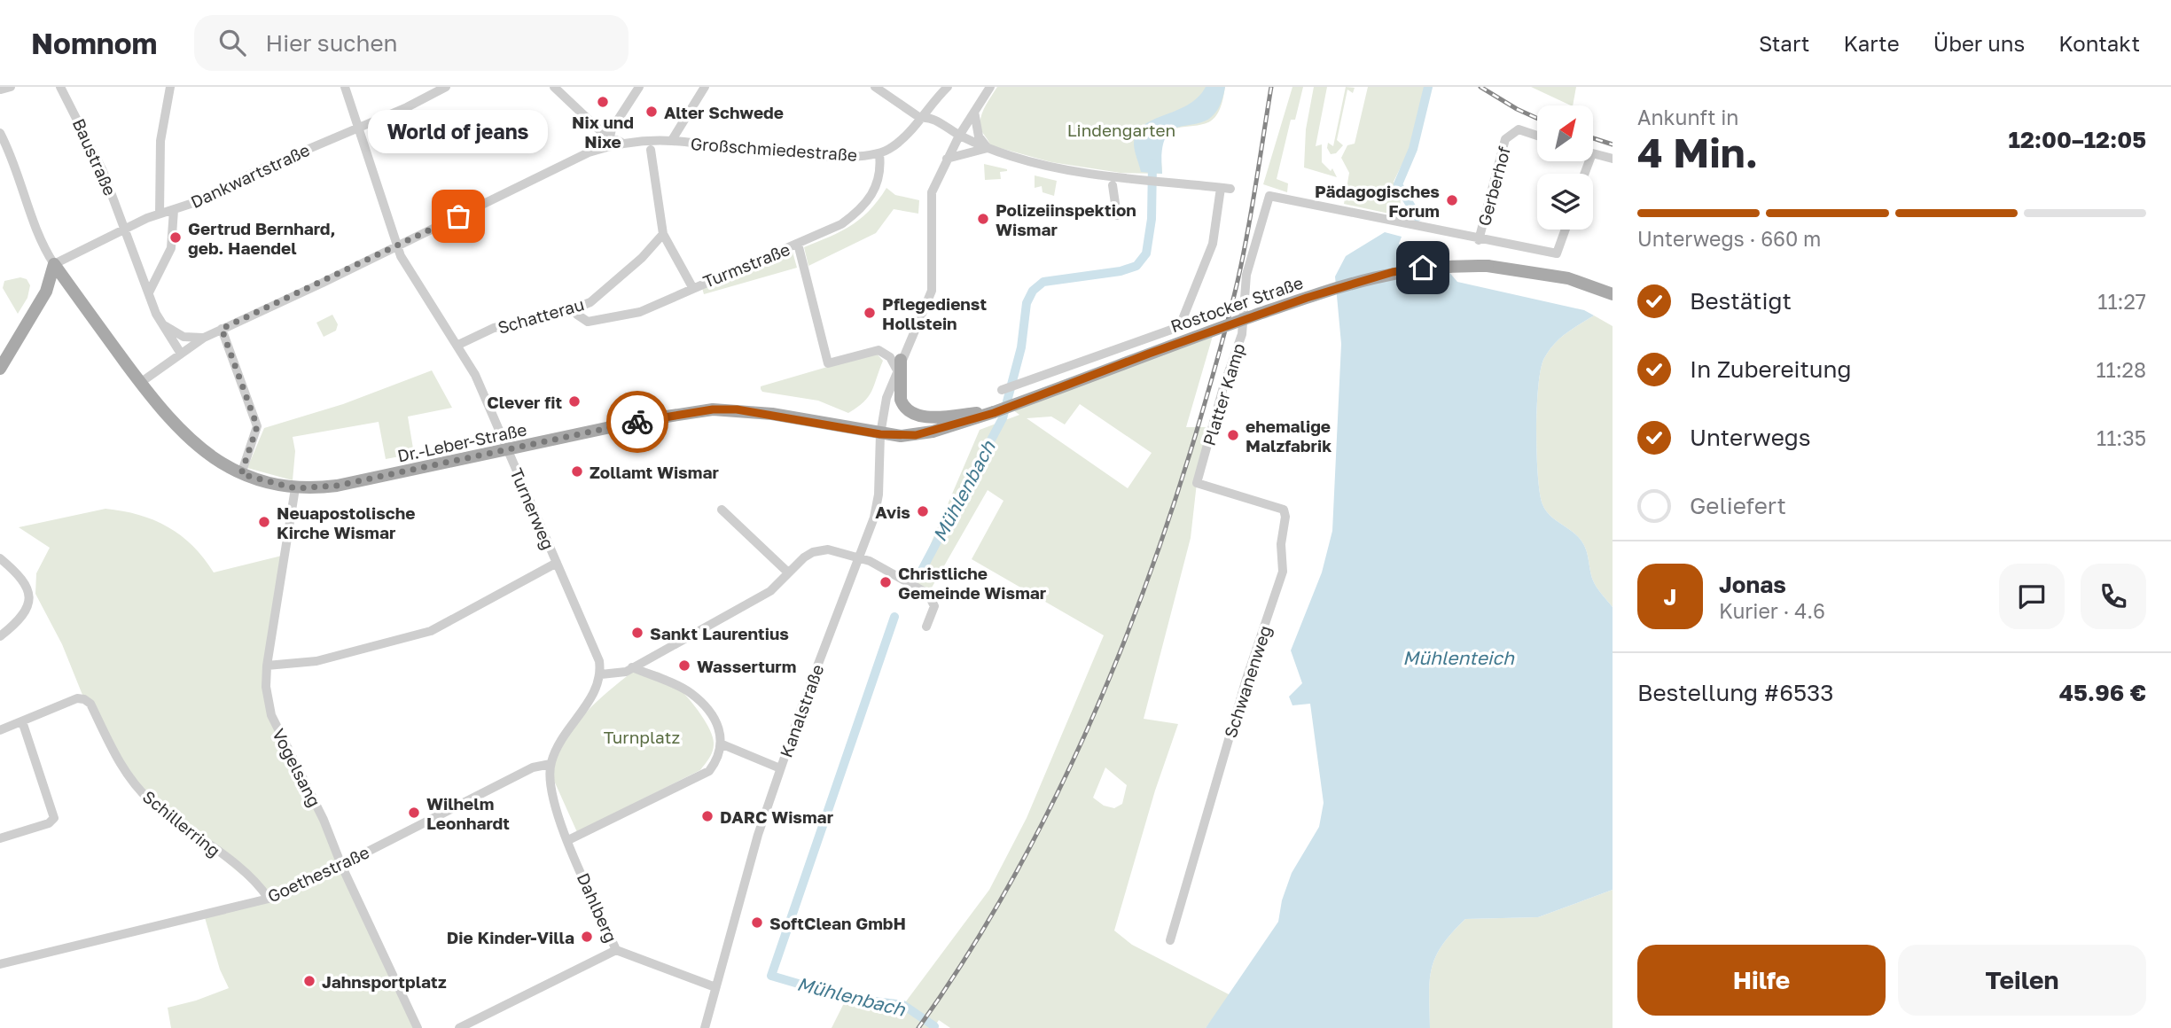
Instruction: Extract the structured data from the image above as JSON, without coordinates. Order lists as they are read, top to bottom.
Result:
{
  "streets": {
    "main road": ["Rostocker Straße", "Dr.-Leber-Straße"],
    "street": [
      "Großschmiedestraße",
      "Baustraße",
      "Dankwartstraße",
      "Gerberhof",
      "Turmstraße",
      "Schatterau",
      "Platter Kamp",
      "Turnerweg",
      "Schwanenweg",
      "Kanalstraße",
      "Vogelsang",
      "Schillerring",
      "Goethestraße",
      "Dahlberg"
    ]
  },
  "crossings": [
    ["Großschmiedestraße", "Turmstraße"],
    ["Baustraße", "Dankwartstraße"],
    ["Dankwartstraße", "Dr.-Leber-Straße"],
    ["Dankwartstraße", "Turnerweg"],
    ["Gerberhof", "Platter Kamp"],
    ["Turmstraße", "Schatterau"],
    ["Rostocker Straße", "Dr.-Leber-Straße"],
    ["Rostocker Straße", "Kanalstraße"],
    ["Schatterau", "Turnerweg"],
    ["Platter Kamp", "Schwanenweg"],
    ["Dr.-Leber-Straße", "Turnerweg"],
    ["Dr.-Leber-Straße", "Kanalstraße"],
    ["Dr.-Leber-Straße", "Vogelsang"],
    ["Kanalstraße", "Dahlberg"],
    ["Vogelsang", "Goethestraße"],
    ["Schillerring", "Goethestraße"],
    ["Goethestraße", "Dahlberg"]
  ],
  "water": ["Mühlenbach", "Mühlenteich"],
  "parks": ["Lindengarten", "Turnplatz"],
  "places": [
    "Nix und Nixe",
    "Alter Schwede",
    "Pädagogisches Forum",
    "World of jeans",
    "Polizeiinspektion Wismar",
    "Gertrud Bernhard, geb. Haendel",
    "Pflegedienst Hollstein",
    "Clever fit",
    "ehemalige Malzfabrik",
    "Zollamt Wismar",
    "Avis",
    "Neuapostolische Kirche Wismar",
    "Christliche Gemeinde Wismar",
    "Sankt Laurentius",
    "Wasserturm",
    "Wilhelm Leonhardt",
    "DARC Wismar",
    "SoftClean GmbH",
    "Die Kinder-Villa",
    "Jahnsportplatz"
  ],
  "north": "top right",
  "page": {
    "header": "Nomnom",
    "search": "Hier suchen",
    "nav": [
      "Start",
      "Karte",
      "Über uns",
      "Kontakt"
    ],
    "heading": ["4 Min.", "Ankunft in", "12:00–12:05"],
    "panel": [
      "Jonas",
      "Kurier · 4.6",
      "Bestellung #6533",
      "45.96 €"
    ],
    "bubble": "World of jeans",
    "bar": "Unterwegs · 660 m",
    "list": [
      ["Bestätigt", "11:27"],
      ["In Zubereitung", "11:28"],
      ["Unterwegs", "11:35"],
      "Geliefert"
    ],
    "round": "J",
    "buttons": ["Hilfe", "Teilen"]
  }
}
